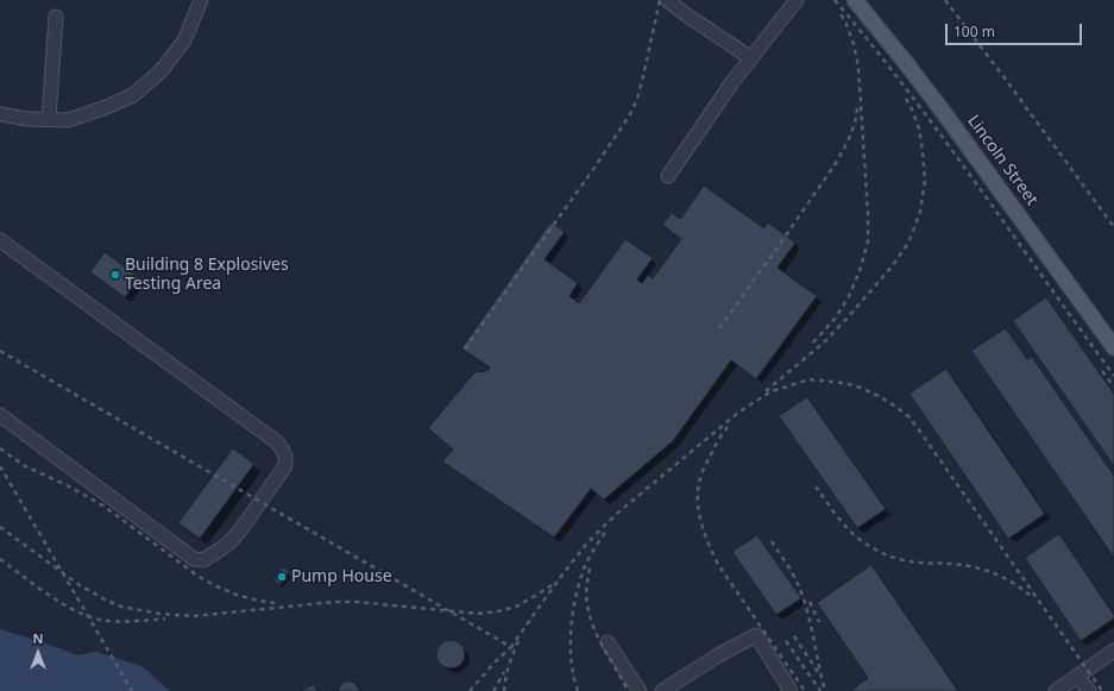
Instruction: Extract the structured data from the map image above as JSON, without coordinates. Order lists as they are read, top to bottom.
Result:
{
  "streets": {
    "main road": ["Lincoln Street"]
  },
  "places": ["Building 8 Explosives Testing Area", "Pump House"],
  "scale_bar": "100 m",
  "north": "top"
}
